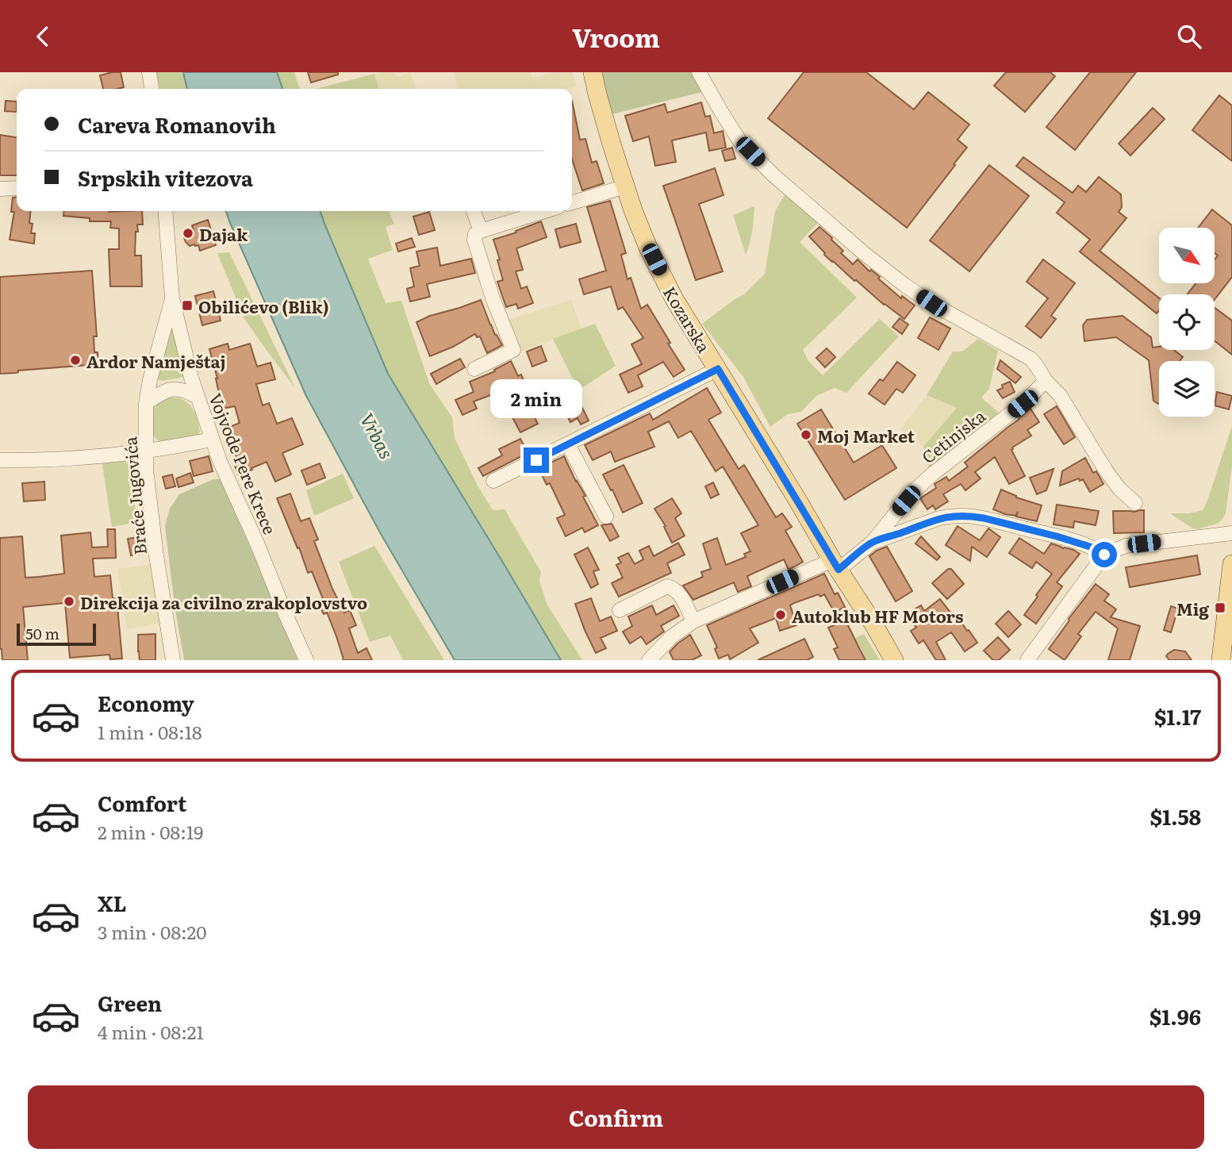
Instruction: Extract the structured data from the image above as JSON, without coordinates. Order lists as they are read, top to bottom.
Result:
{
  "streets": {
    "main road": ["Kozarska"],
    "street": ["Cetinjska", "Vojvode Pere Krece", "Braće Jugovića"]
  },
  "crossings": [
    ["Kozarska", "Cetinjska"],
    ["Vojvode Pere Krece", "Braće Jugovića"]
  ],
  "water": ["Vrbas"],
  "places": {
    "other": [
      "Dajak",
      "Ardor Namještaj",
      "Moj Market",
      "Direkcija za civilno zrakoplovstvo",
      "Autoklub HF Motors"
    ],
    "transit": ["Obilićevo (Blik)", "Mig"]
  },
  "scale_bar": "50 m",
  "north": "bottom right",
  "page": {
    "header": "Vroom",
    "banner": ["Careva Romanovih", "Srpskih vitezova"],
    "bubble": "2 min",
    "scale": "50 m",
    "list": [
      {
        "name": "Economy",
        "note": "1 min · 08:18",
        "value": "$1.17"
      },
      {
        "name": "Comfort",
        "note": "2 min · 08:19",
        "value": "$1.58"
      },
      {
        "name": "XL",
        "note": "3 min · 08:20",
        "value": "$1.99"
      },
      {
        "name": "Green",
        "note": "4 min · 08:21",
        "value": "$1.96"
      }
    ],
    "buttons": "Confirm"
  }
}
